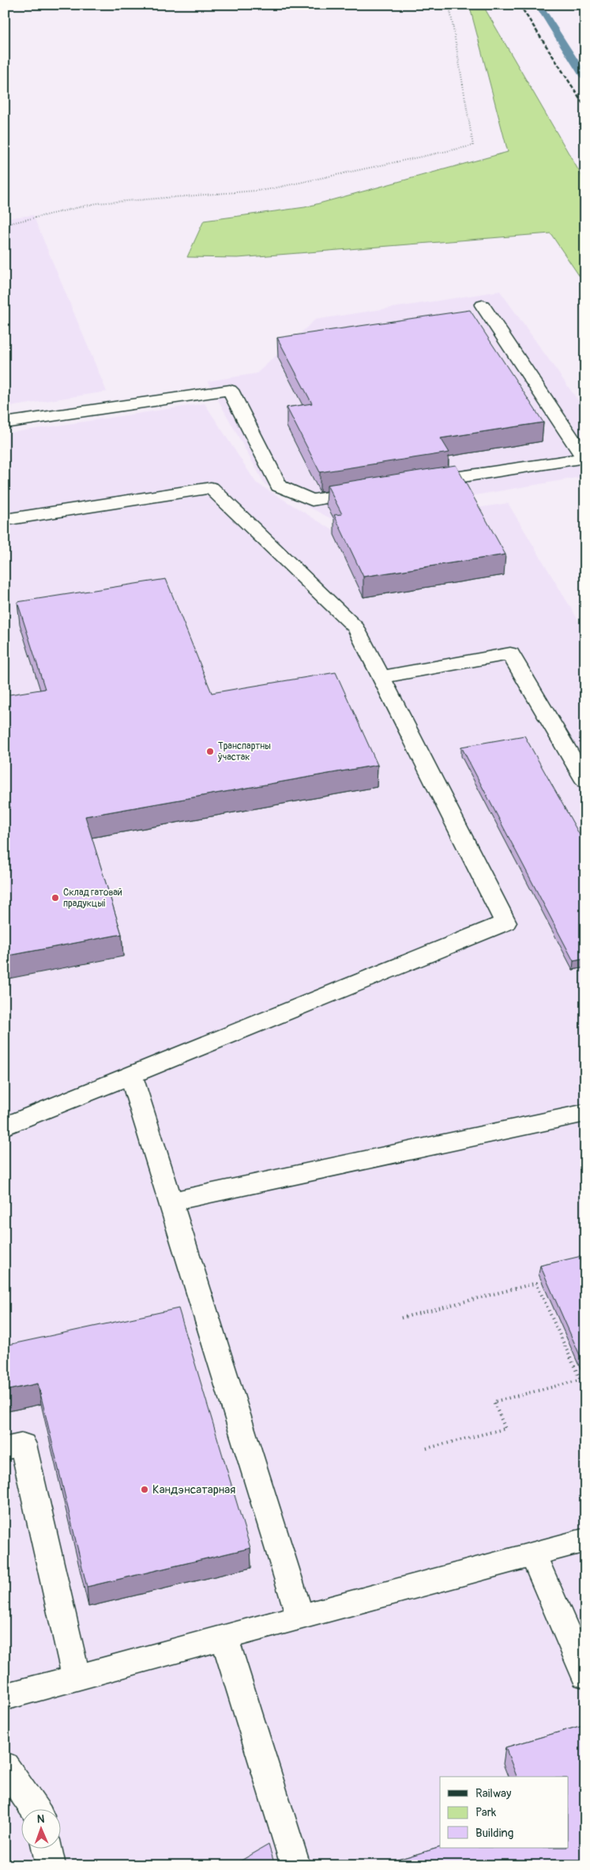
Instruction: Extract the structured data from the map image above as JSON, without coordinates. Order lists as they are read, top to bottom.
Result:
{
  "places": ["Транспартны ўчастак", "Склад гатовай прадукцыі", "Кандэнсатарная"],
  "legend": ["Railway", "Park", "Building"],
  "north": "top"
}
